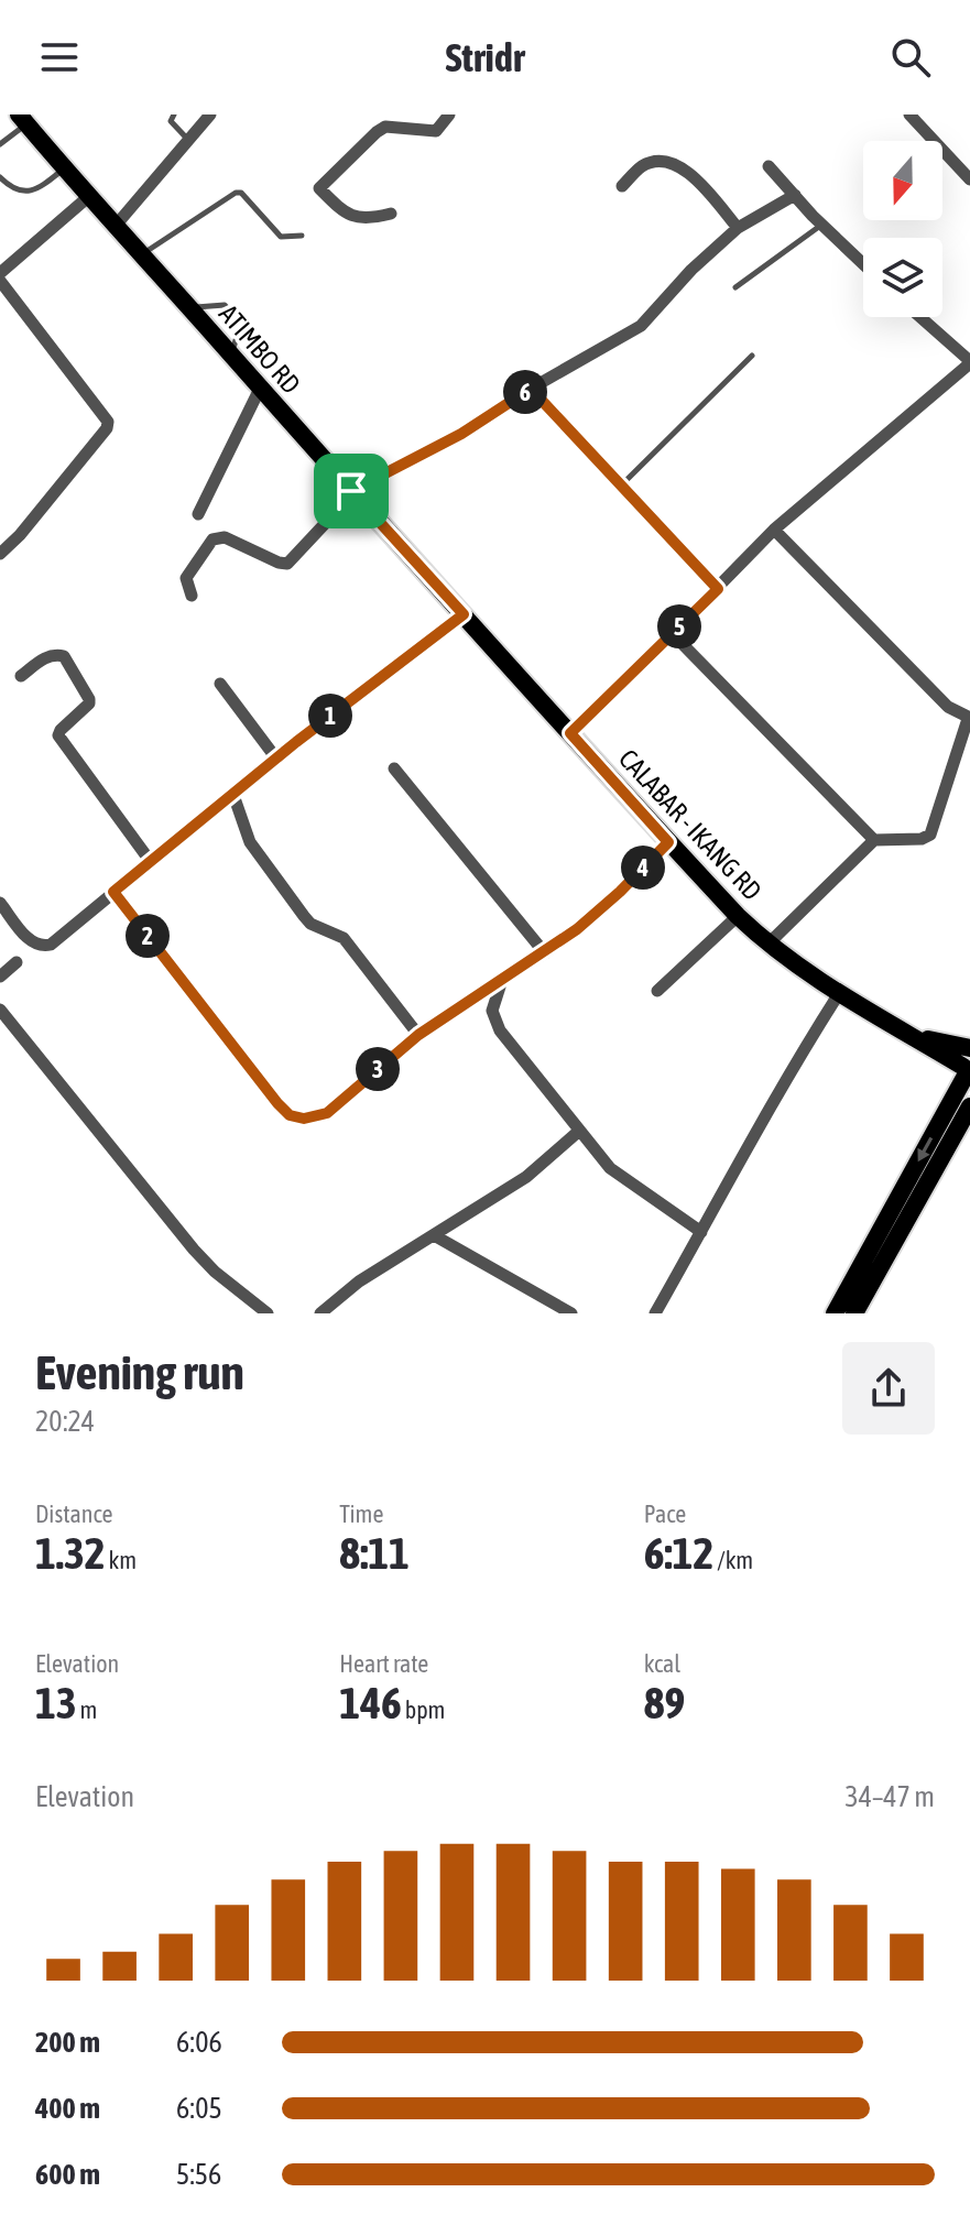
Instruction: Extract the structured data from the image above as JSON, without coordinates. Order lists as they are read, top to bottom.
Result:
{
  "streets": {
    "main road": ["ATIMBO RD", "CALABAR - IKANG RD"]
  },
  "crossings": [
    ["ATIMBO RD", "CALABAR - IKANG RD"]
  ],
  "north": "bottom",
  "page": {
    "header": "Stridr",
    "pins": [
      "6",
      "5",
      "1",
      "4",
      "2",
      "3"
    ],
    "heading": ["Evening run", "20:24"],
    "stats": [
      ["Distance", "1.32 km"],
      ["Time", "8:11"],
      ["Pace", "6:12 /km"],
      ["Elevation", "13 m"],
      ["Heart rate", "146 bpm"],
      ["kcal", "89"]
    ],
    "chart": ["Elevation", "34–47 m"],
    "list": [
      {
        "name": "200 m",
        "note": "6:06"
      },
      {
        "name": "400 m",
        "note": "6:05"
      },
      {
        "name": "600 m",
        "note": "5:56"
      }
    ]
  }
}
